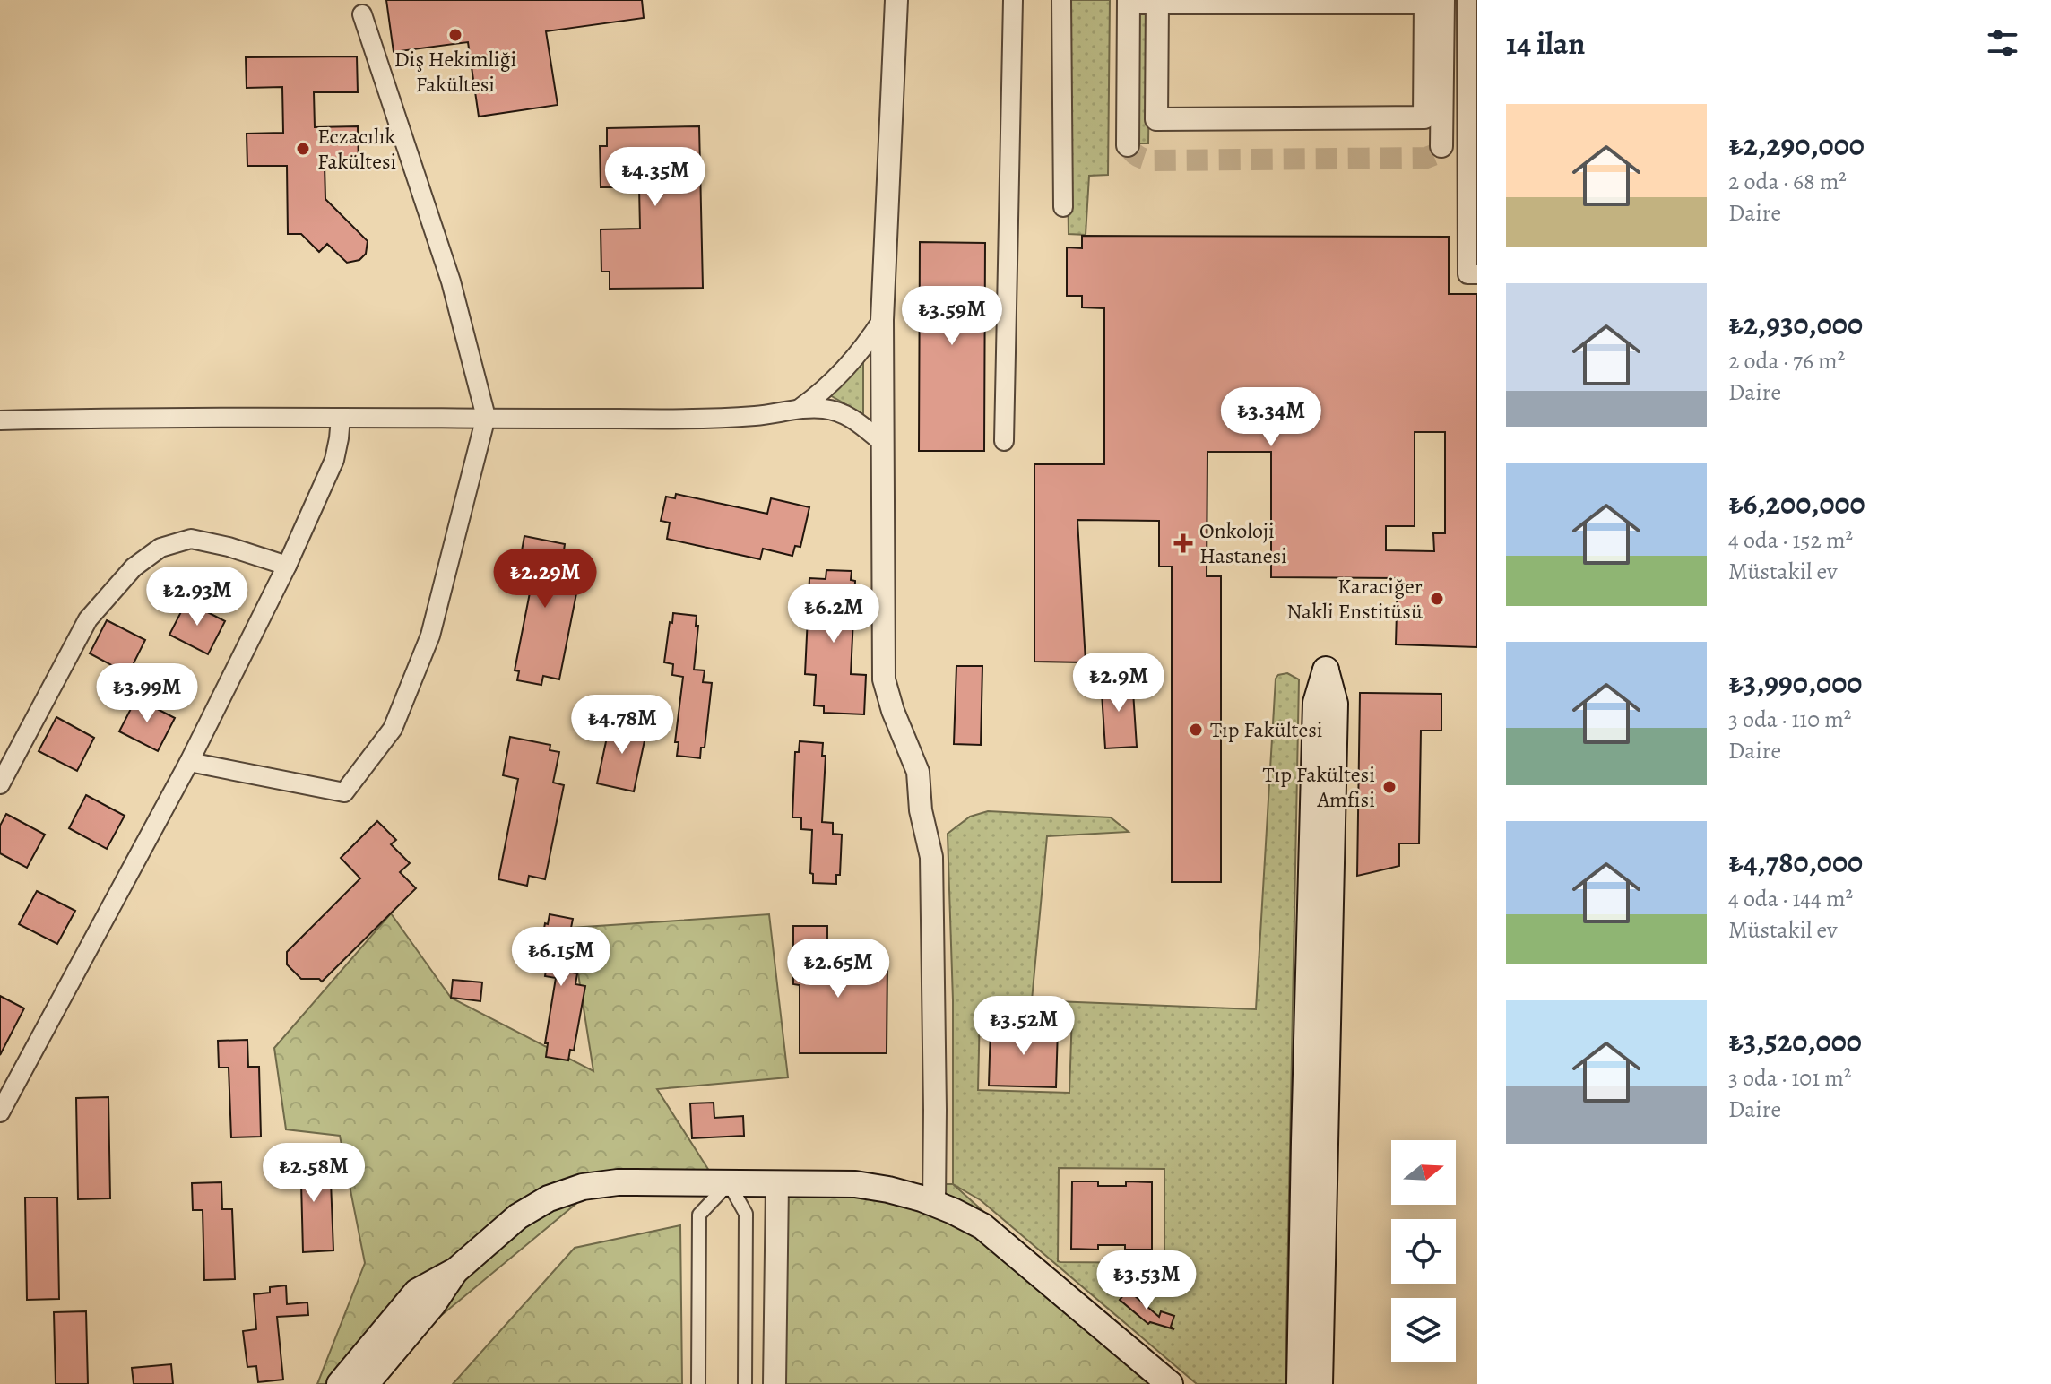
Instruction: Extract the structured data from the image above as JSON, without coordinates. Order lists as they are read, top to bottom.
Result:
{
  "places": {
    "other": [
      "Diş Hekimliği Fakültesi",
      "Eczacılık Fakültesi",
      "Karaciğer Nakli Enstitüsü",
      "Tıp Fakültesi",
      "Tıp Fakültesi Amfisi"
    ],
    "health": ["Onkoloji Hastanesi"]
  },
  "north": "right",
  "page": {
    "heading": "14 ilan",
    "list": [
      {
        "name": "₺2,290,000",
        "note": "2 oda · 68 m² · Daire"
      },
      {
        "name": "₺2,930,000",
        "note": "2 oda · 76 m² · Daire"
      },
      {
        "name": "₺6,200,000",
        "note": "4 oda · 152 m² · Müstakil ev"
      },
      {
        "name": "₺3,990,000",
        "note": "3 oda · 110 m² · Daire"
      },
      {
        "name": "₺4,780,000",
        "note": "4 oda · 144 m² · Müstakil ev"
      },
      {
        "name": "₺3,520,000",
        "note": "3 oda · 101 m² · Daire"
      }
    ],
    "price": [
      "₺4.35M",
      "₺3.59M",
      "₺3.34M",
      "₺2.29M",
      "₺2.93M",
      "₺6.2M",
      "₺2.9M",
      "₺3.99M",
      "₺4.78M",
      "₺6.15M",
      "₺2.65M",
      "₺3.52M",
      "₺2.58M",
      "₺3.53M"
    ]
  }
}
